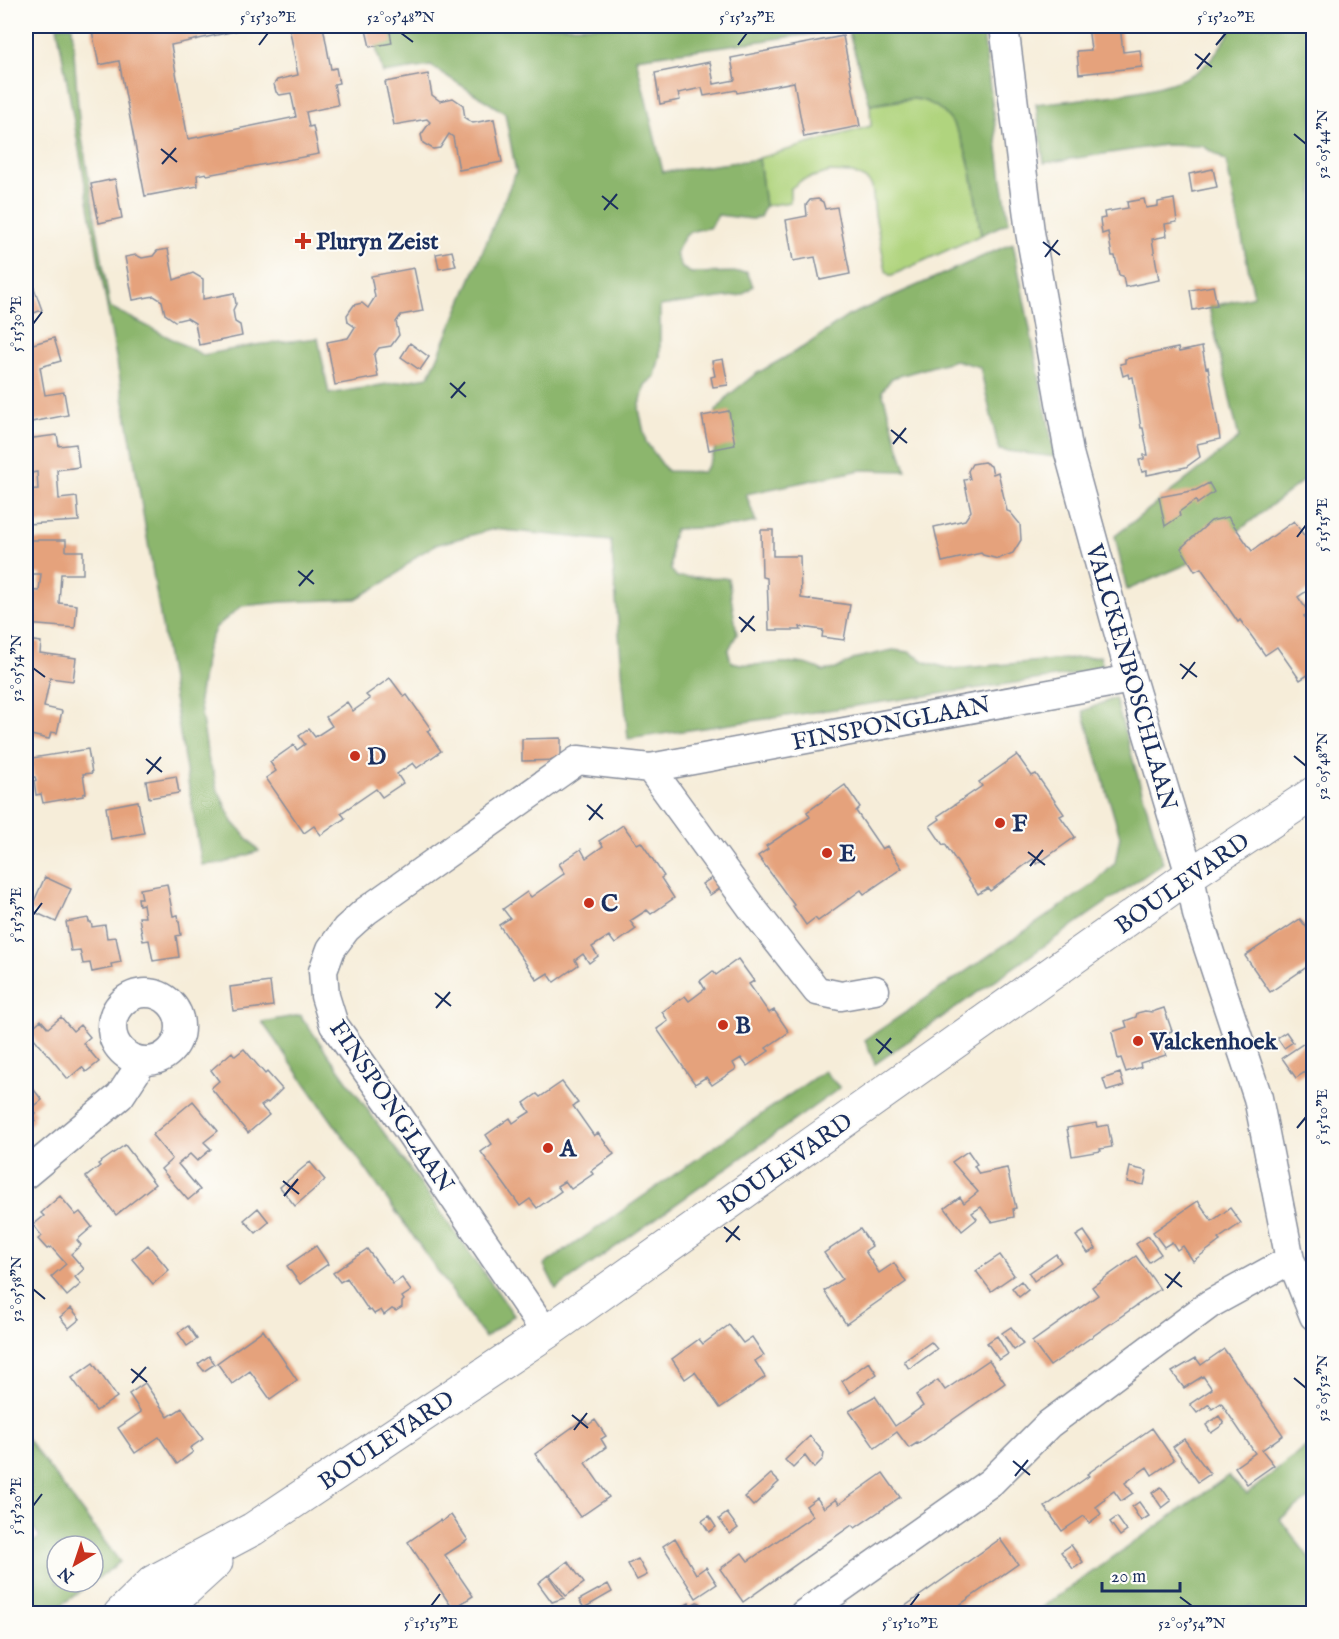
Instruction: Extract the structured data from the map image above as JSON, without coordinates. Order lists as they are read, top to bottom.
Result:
{
  "streets": {
    "street": ["VALCKENBOSCHLAAN", "FINSPONGLAAN", "BOULEVARD"]
  },
  "crossings": [
    ["VALCKENBOSCHLAAN", "FINSPONGLAAN"],
    ["VALCKENBOSCHLAAN", "BOULEVARD"],
    ["FINSPONGLAAN", "BOULEVARD"]
  ],
  "places": {
    "health": ["Pluryn Zeist"],
    "other": [
      "D",
      "F",
      "E",
      "C",
      "B",
      "Valckenhoek",
      "A"
    ]
  },
  "scale_bar": "20 m",
  "north": "bottom left",
  "coordinates": [
    "5°15'30\"E",
    "52°05'48\"N",
    "5°15'25\"E",
    "5°15'20\"E",
    "52°05'44\"N",
    "5°15'15\"E",
    "52°05'54\"N",
    "5°15'10\"E",
    "52°05'58\"N",
    "52°05'52\"N"
  ]
}
